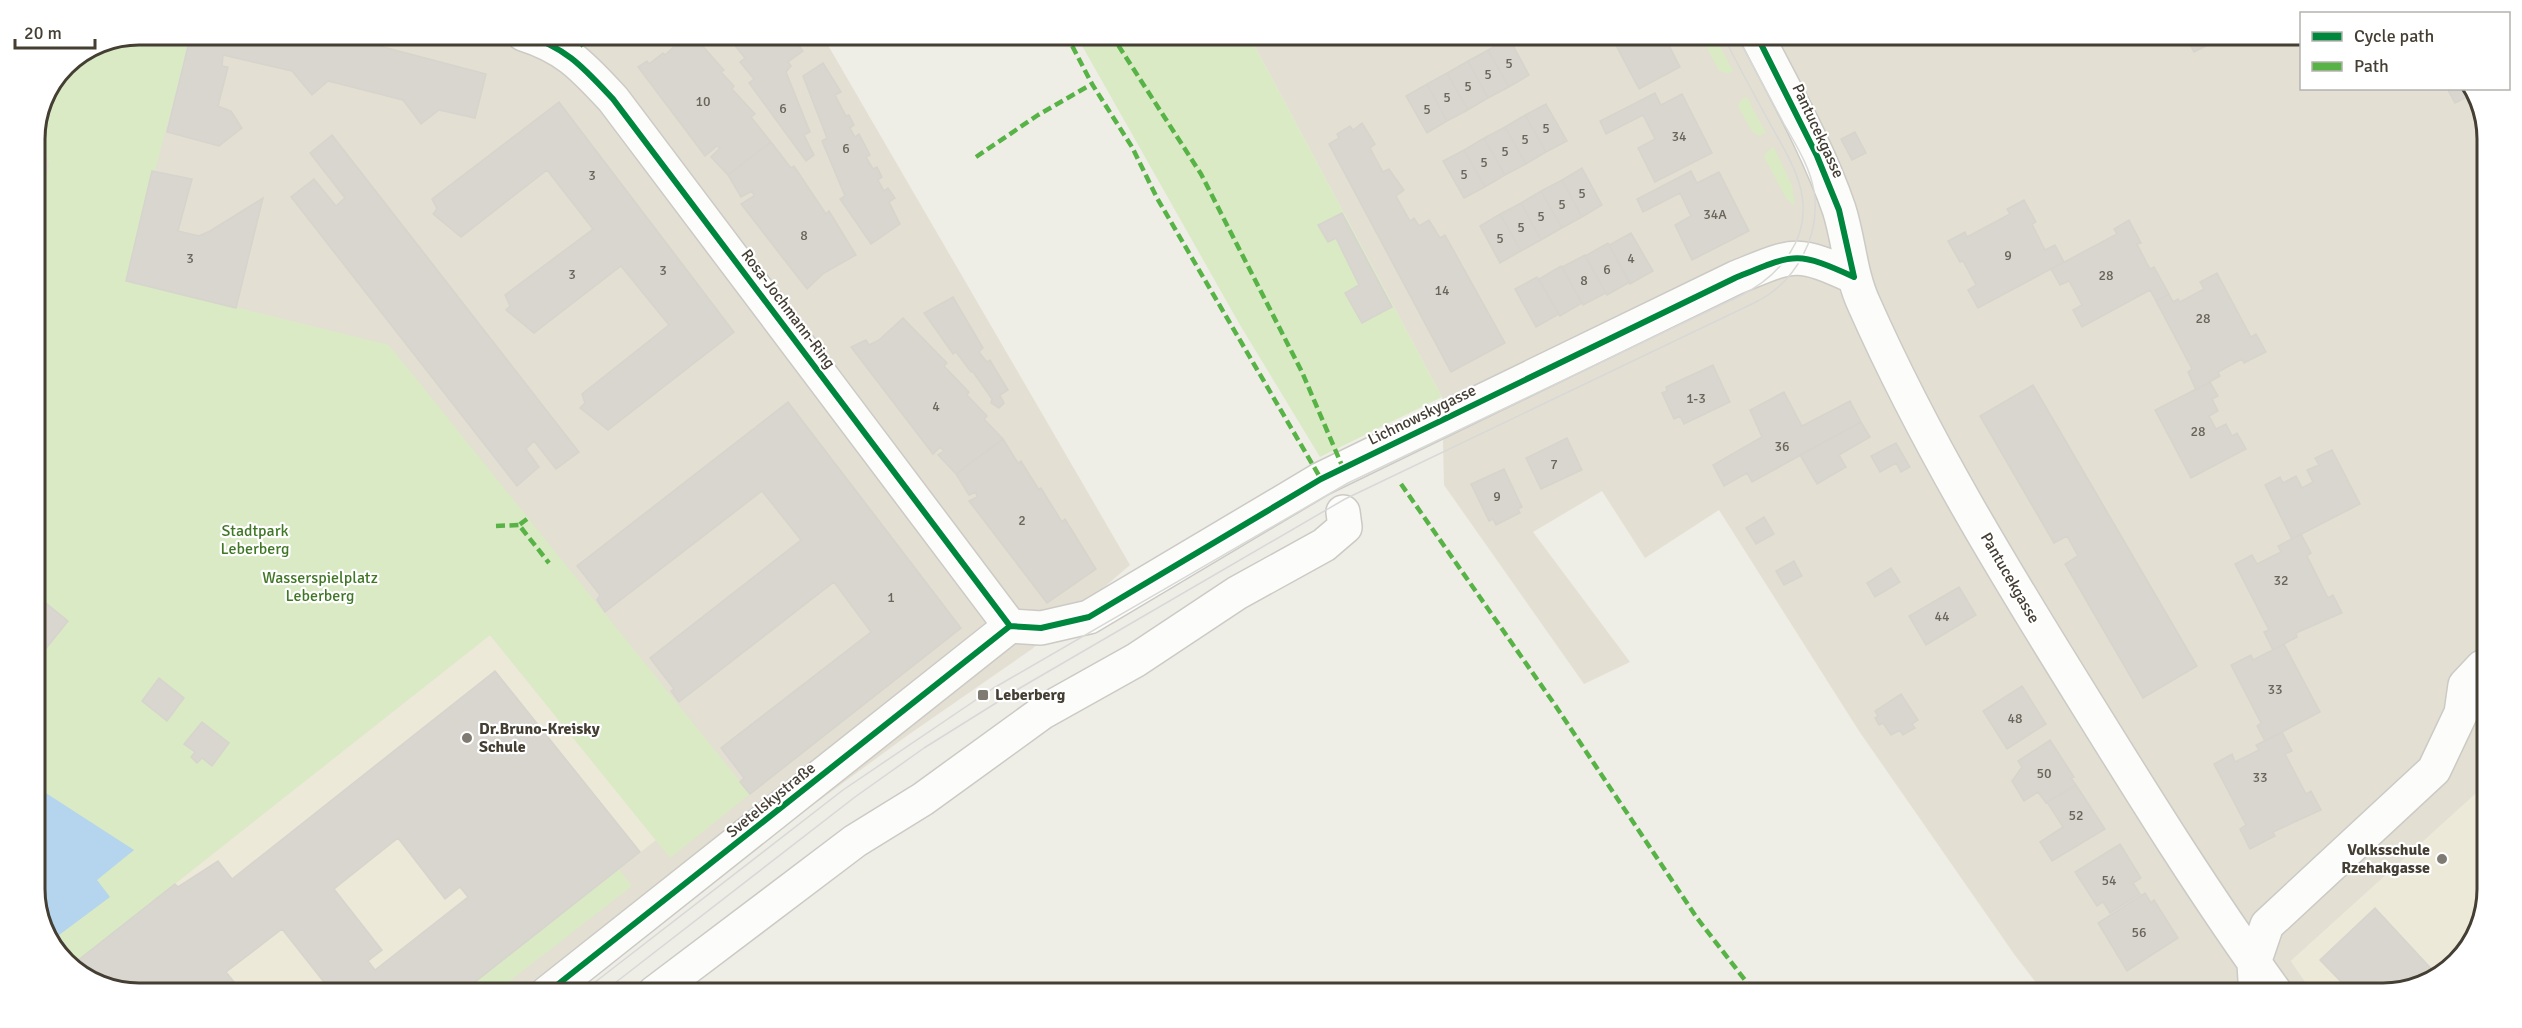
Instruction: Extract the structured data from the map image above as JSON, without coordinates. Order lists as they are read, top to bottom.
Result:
{
  "streets": {
    "street": [
      "Pantucekgasse",
      "Rosa-Jochmann-Ring",
      "Lichnowskygasse",
      "Svetelskystraße"
    ]
  },
  "crossings": [
    ["Pantucekgasse", "Lichnowskygasse"],
    ["Rosa-Jochmann-Ring", "Lichnowskygasse"],
    ["Rosa-Jochmann-Ring", "Svetelskystraße"],
    ["Lichnowskygasse", "Svetelskystraße"]
  ],
  "parks": ["Stadtpark Leberberg", "Wasserspielplatz Leberberg"],
  "places": {
    "transit": ["Leberberg"],
    "other": ["Dr.Bruno-Kreisky Schule", "Volksschule Rzehakgasse"]
  },
  "house_numbers": [
    "5",
    "5",
    "5",
    "5",
    "10",
    "6",
    "5",
    "5",
    "34",
    "5",
    "6",
    "5",
    "5",
    "5",
    "3",
    "5",
    "5",
    "34A",
    "5",
    "5",
    "8",
    "5",
    "9",
    "3",
    "4",
    "6",
    "3",
    "3",
    "28",
    "8",
    "14",
    "28",
    "1-3",
    "4",
    "28",
    "36",
    "7",
    "9",
    "2",
    "32",
    "1",
    "44",
    "33",
    "48",
    "50",
    "33",
    "52",
    "54",
    "56"
  ],
  "legend": ["Cycle path", "Path"],
  "scale_bar": "20 m"
}
